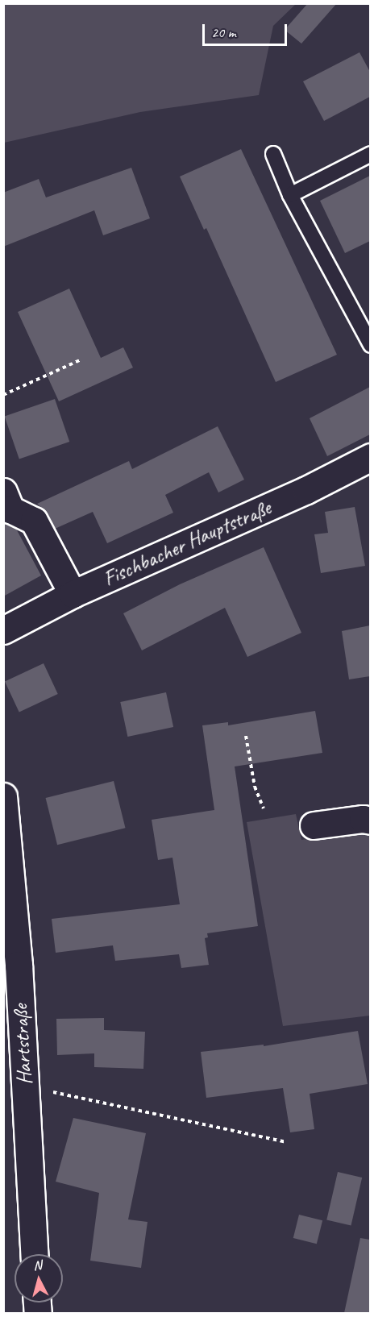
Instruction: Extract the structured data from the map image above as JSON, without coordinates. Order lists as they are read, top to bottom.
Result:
{
  "streets": {
    "street": ["Fischbacher Hauptstraße", "Hartstraße"]
  },
  "scale_bar": "20 m",
  "north": "top"
}
